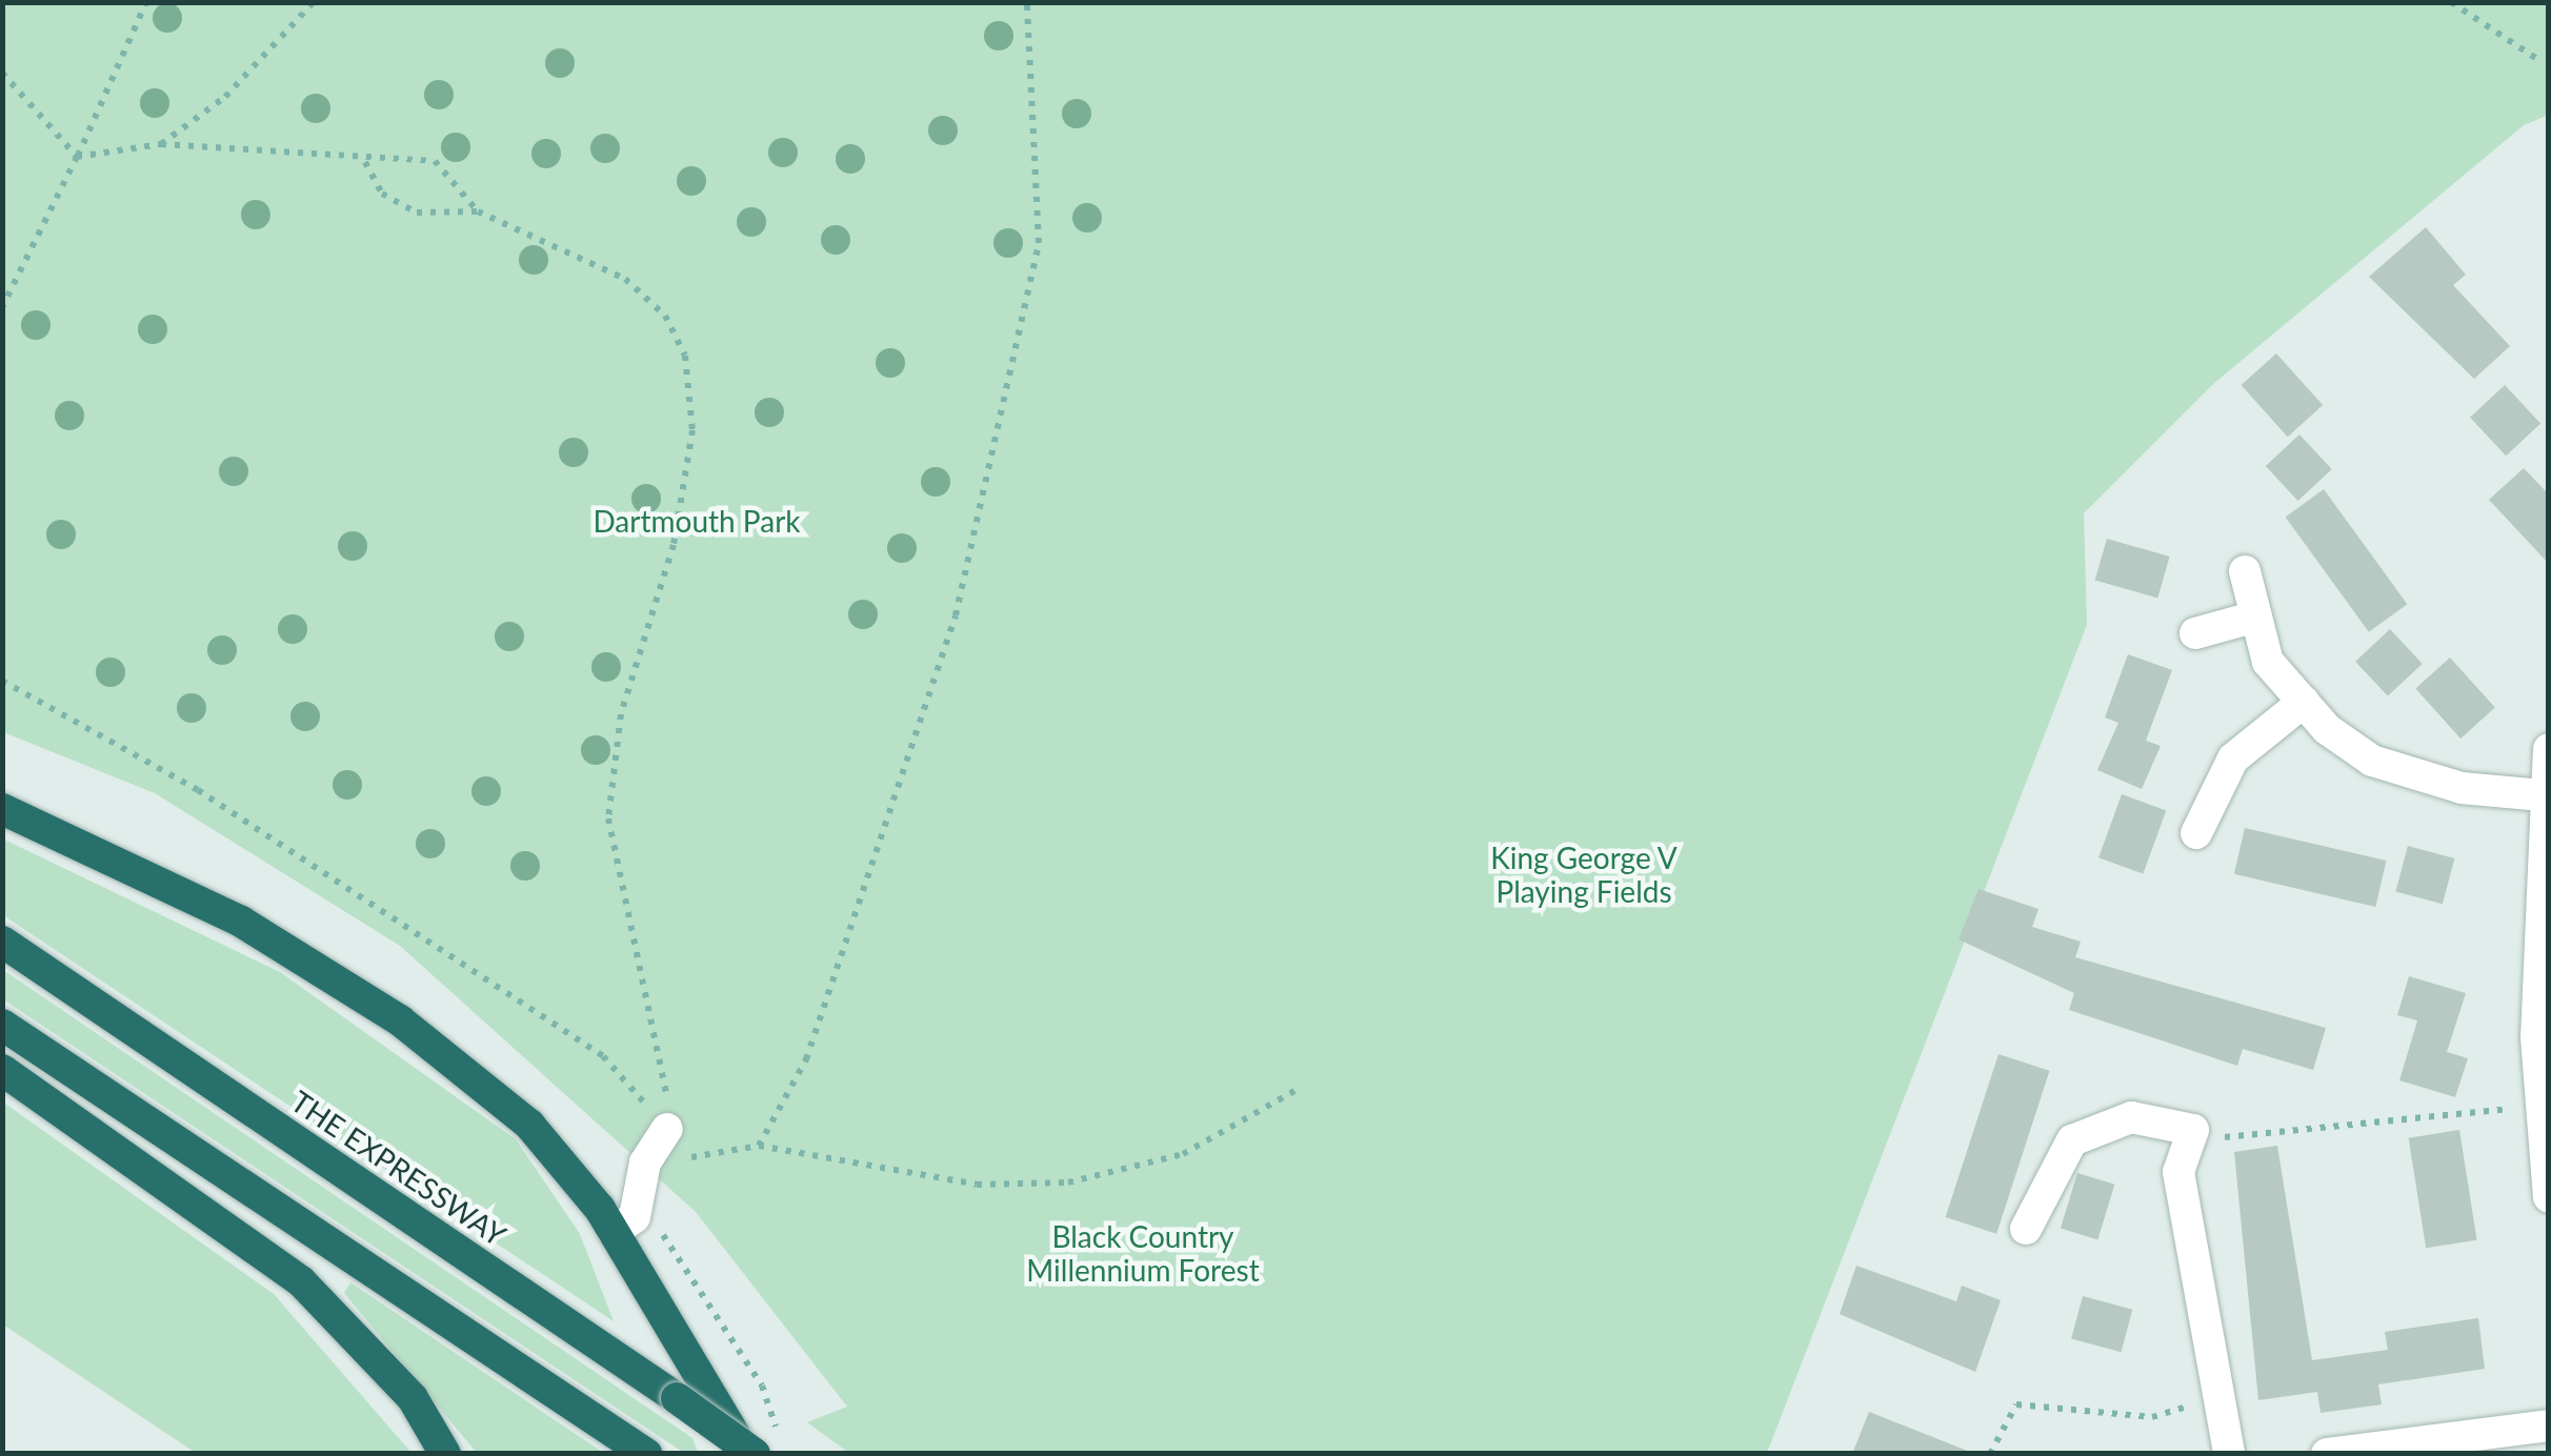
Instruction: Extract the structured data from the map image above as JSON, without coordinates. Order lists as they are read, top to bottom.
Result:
{
  "streets": {
    "highway": ["THE EXPRESSWAY"]
  },
  "parks": ["Dartmouth Park", "King George V Playing Fields", "Black Country Millennium Forest"]
}
